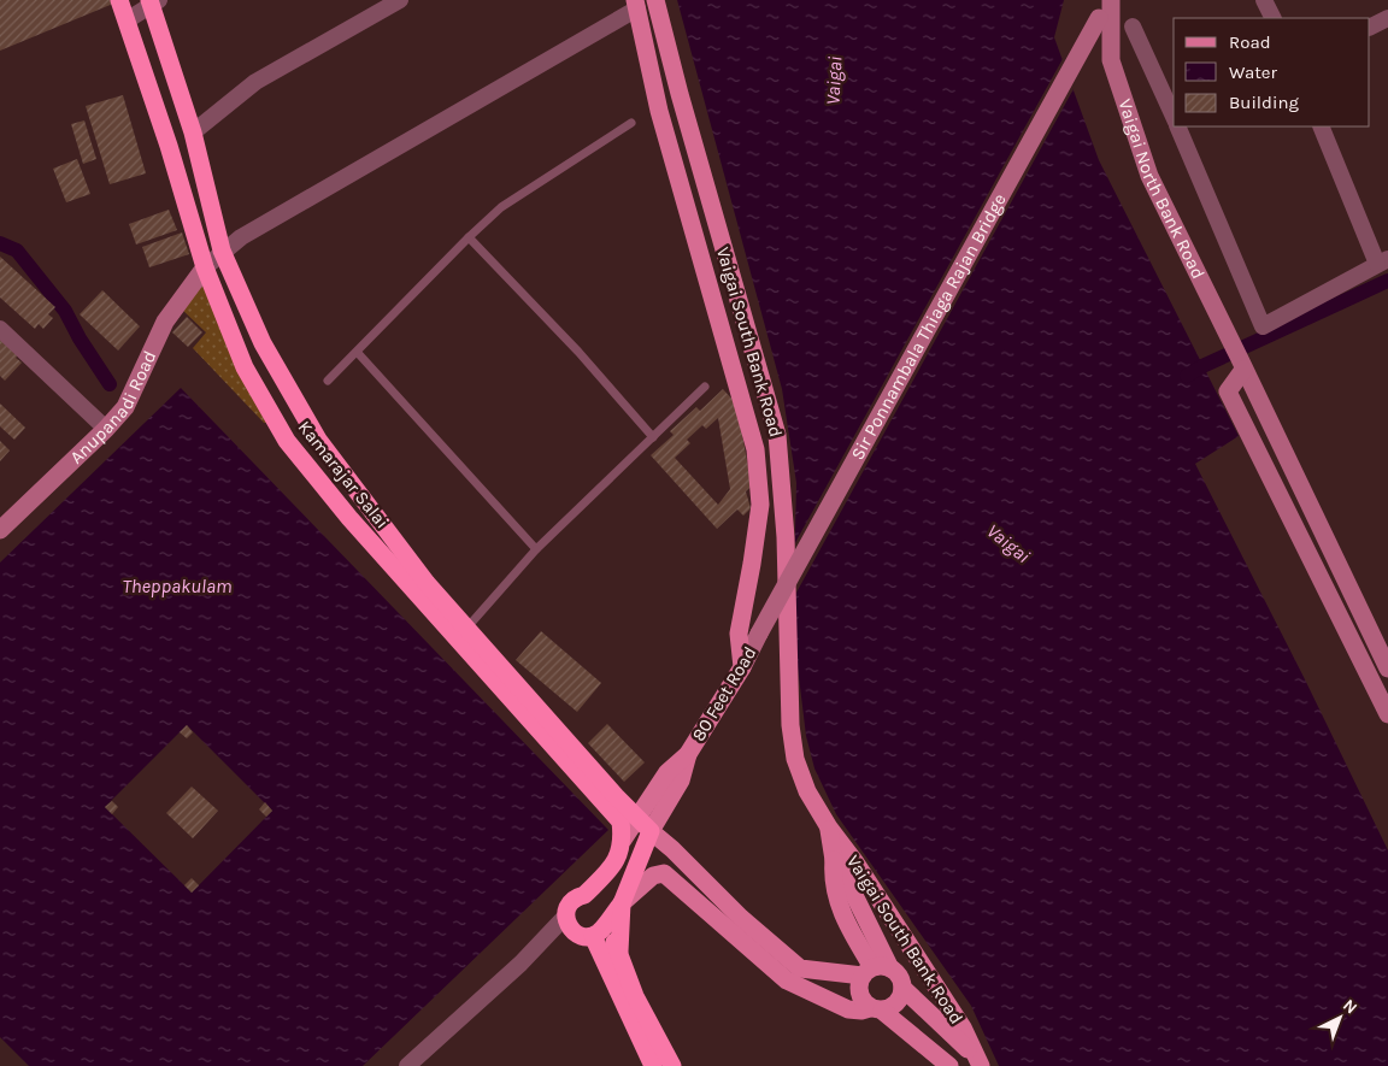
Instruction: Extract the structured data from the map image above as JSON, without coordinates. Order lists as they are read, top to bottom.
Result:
{
  "streets": {
    "highway": ["Kamarajar Salai"],
    "main road": ["Vaigai South Bank Road", "80 Feet Road"],
    "street": ["Vaigai North Bank Road", "Sir Ponnambala Thiaga Rajan Bridge", "Anupanadi Road"]
  },
  "crossings": [
    ["Vaigai North Bank Road", "Sir Ponnambala Thiaga Rajan Bridge"],
    ["Sir Ponnambala Thiaga Rajan Bridge", "80 Feet Road"],
    ["Vaigai South Bank Road", "80 Feet Road"],
    ["Anupanadi Road", "Kamarajar Salai"],
    ["Kamarajar Salai", "80 Feet Road"]
  ],
  "water": ["Vaigai", "Theppakulam"],
  "legend": ["Road", "Water", "Building"],
  "north": "top right"
}
